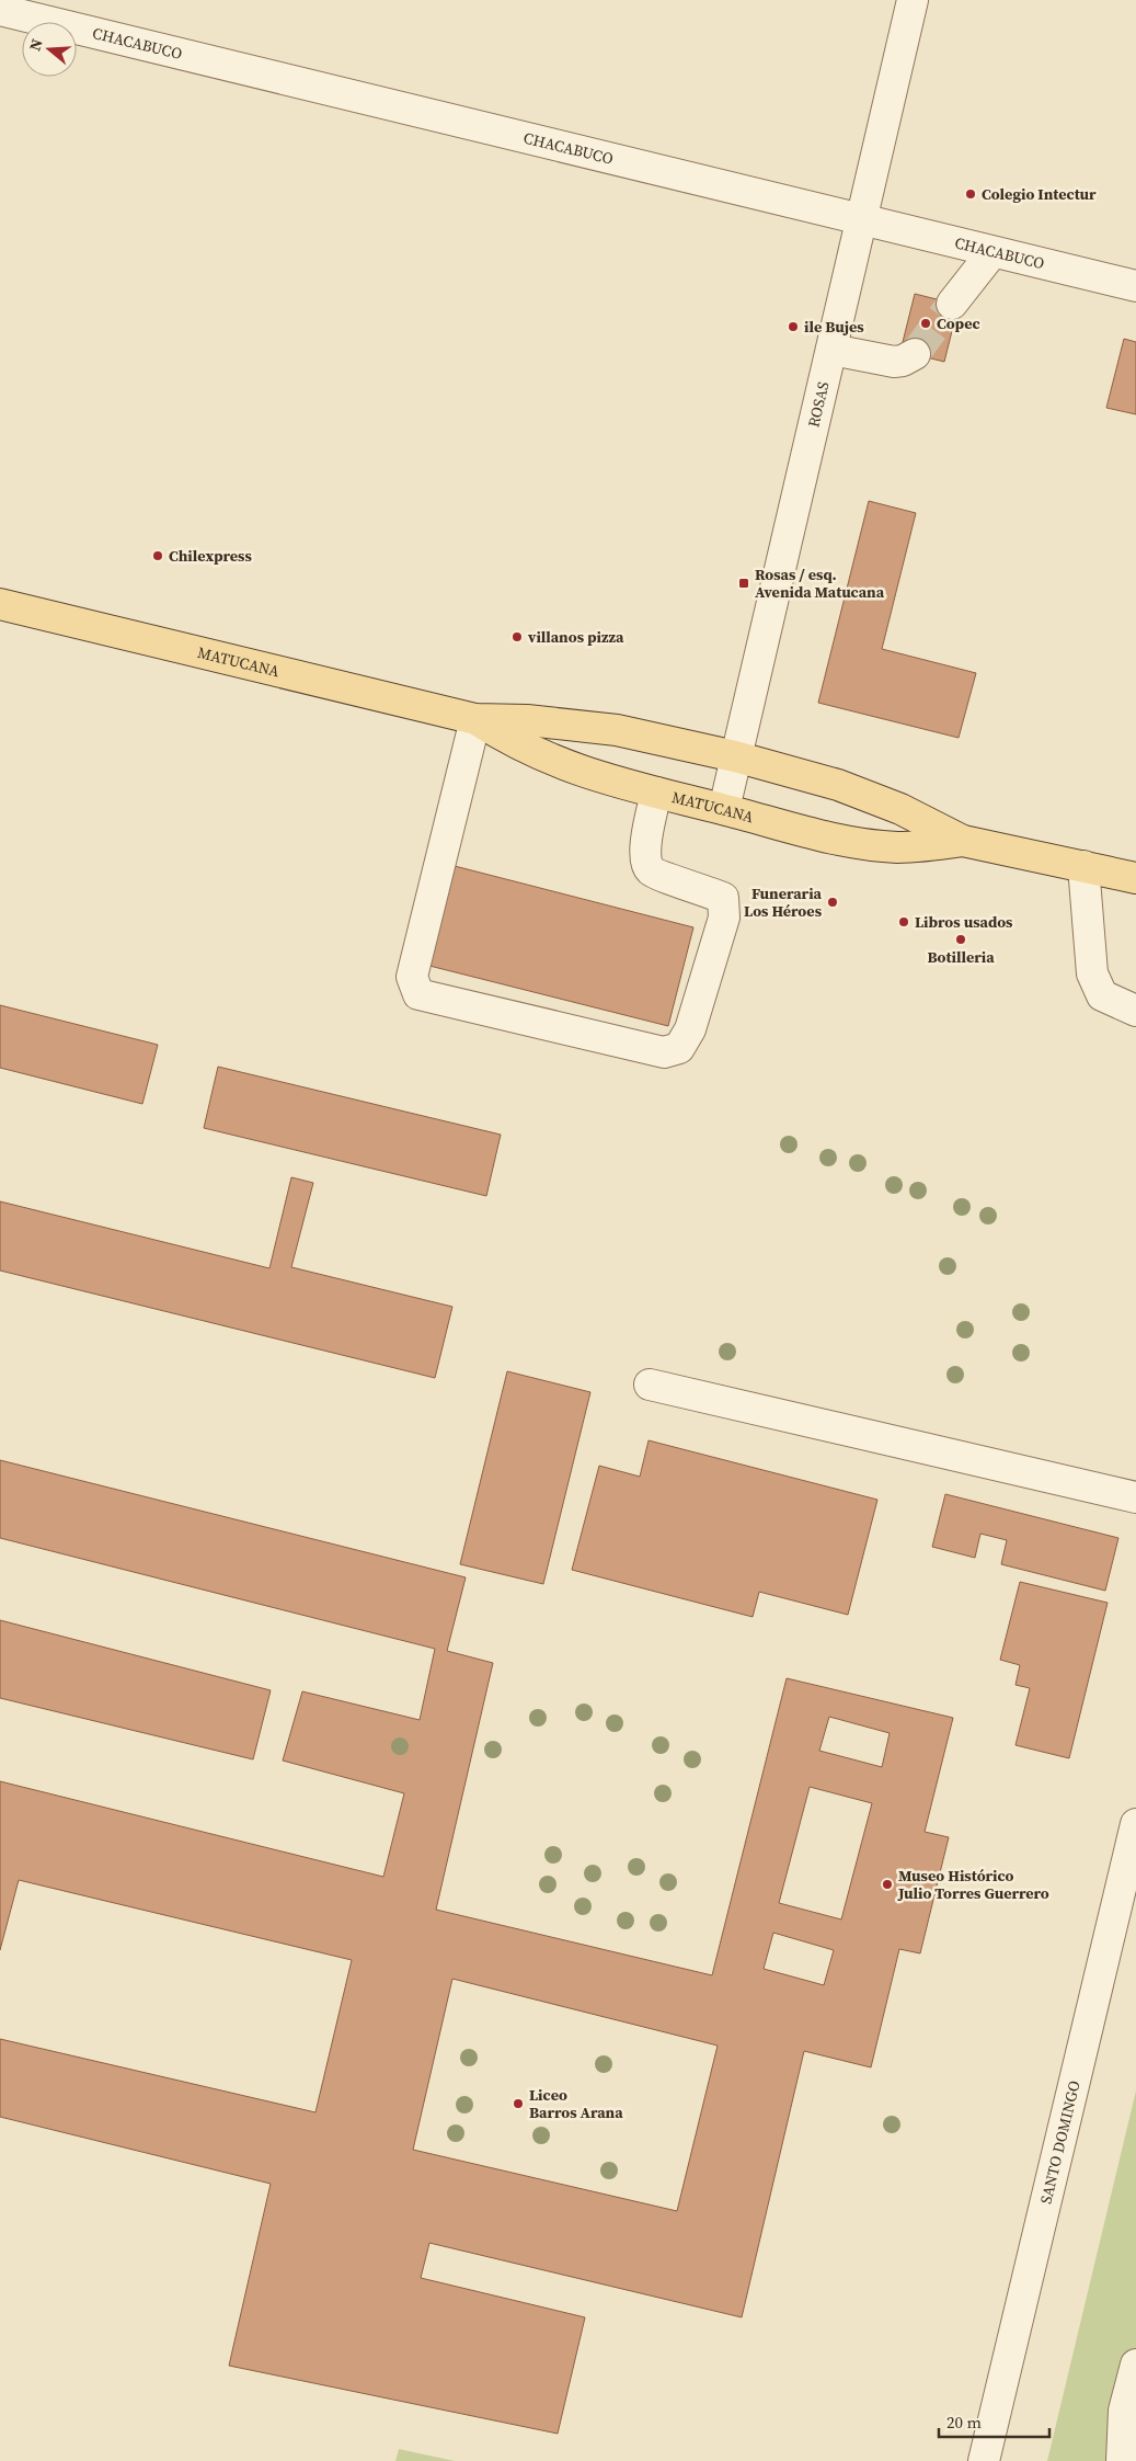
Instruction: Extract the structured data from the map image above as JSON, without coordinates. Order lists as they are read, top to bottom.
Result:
{
  "streets": {
    "main road": ["MATUCANA"],
    "street": ["CHACABUCO", "ROSAS", "SANTO DOMINGO"]
  },
  "crossings": [
    ["CHACABUCO", "ROSAS"],
    ["ROSAS", "MATUCANA"]
  ],
  "places": {
    "other": [
      "Colegio Intectur",
      "Copec",
      "ile Bujes",
      "Chilexpress",
      "villanos pizza",
      "Funeraria Los Héroes",
      "Libros usados",
      "Botilleria",
      "Museo Histórico Julio Torres Guerrero",
      "Liceo Barros Arana"
    ],
    "transit": ["Rosas / esq. Avenida Matucana"]
  },
  "scale_bar": "20 m",
  "north": "left"
}
